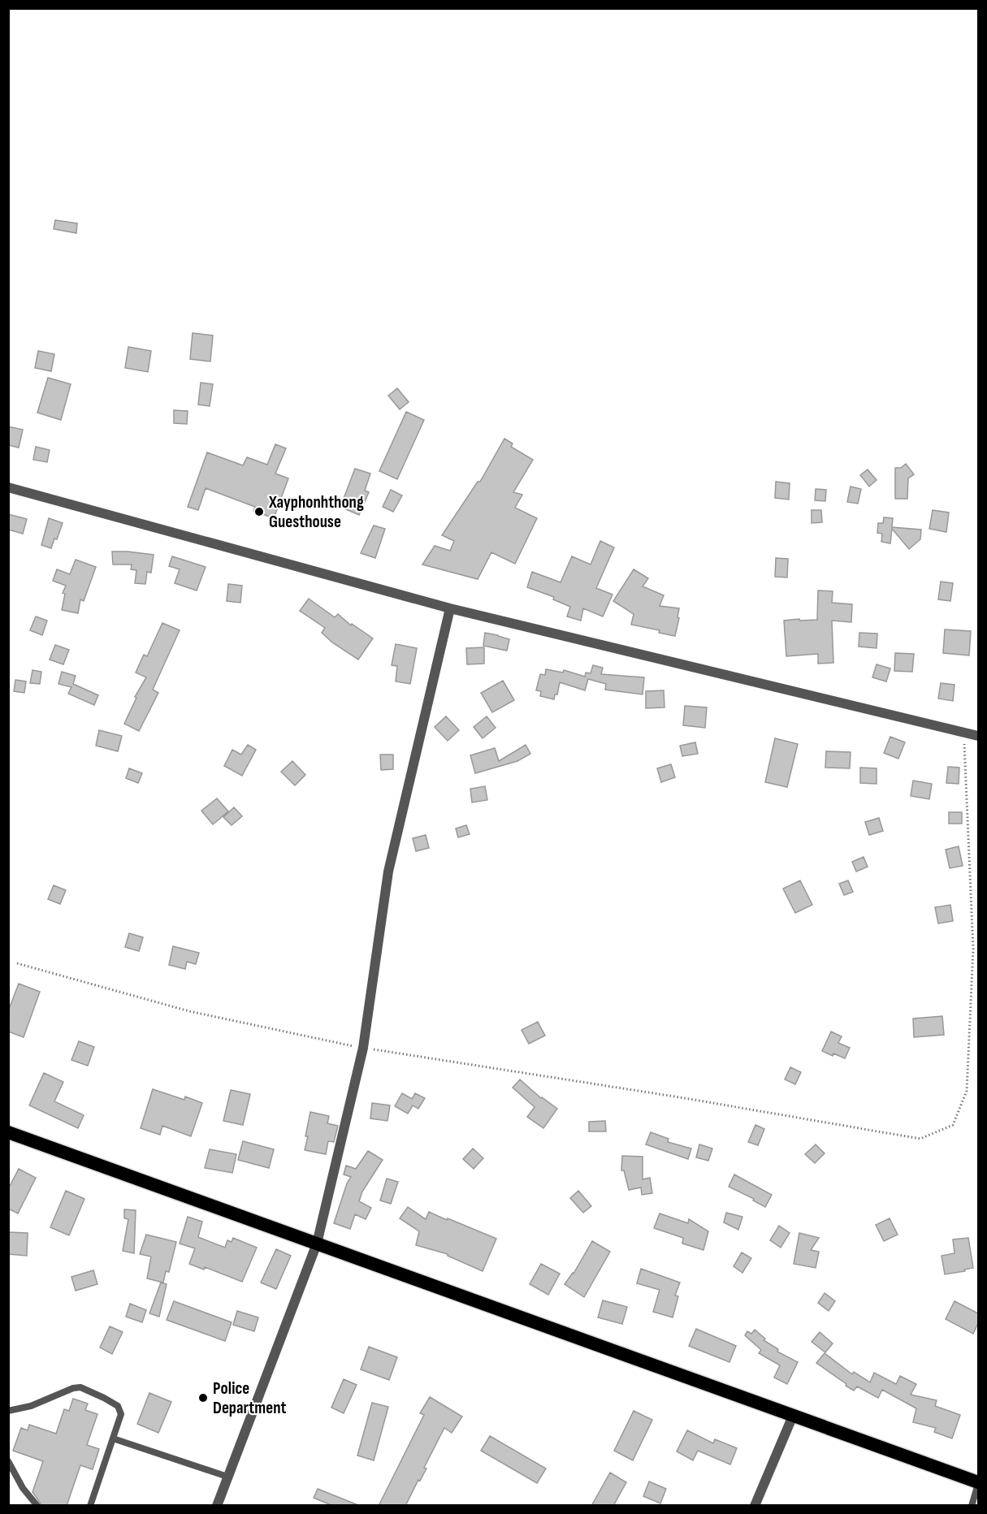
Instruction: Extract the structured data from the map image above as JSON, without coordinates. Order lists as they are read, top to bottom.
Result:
{
  "places": ["Xayphonhthong Guesthouse", "Police Department"]
}
